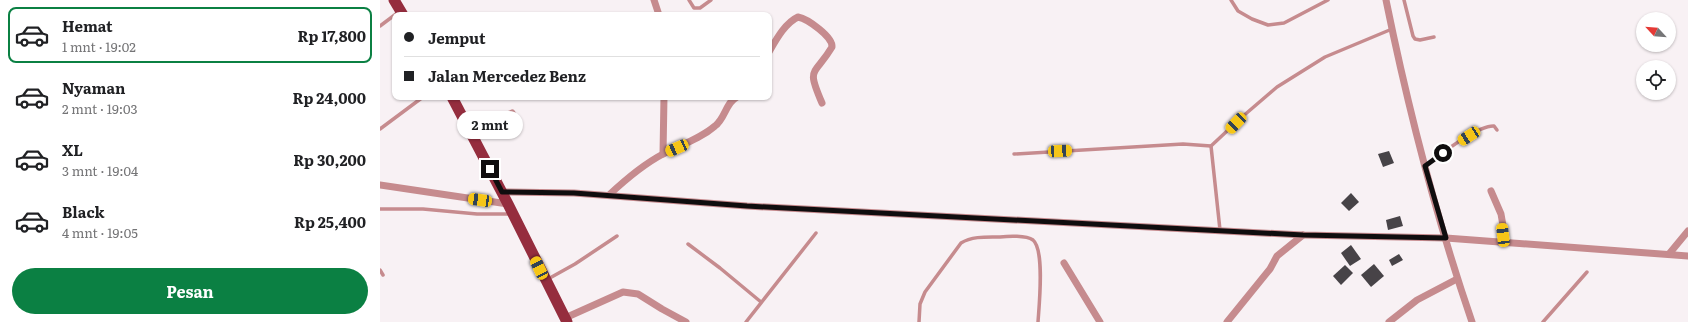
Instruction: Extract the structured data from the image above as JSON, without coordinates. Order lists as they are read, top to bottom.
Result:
{
  "north": "top left",
  "page": {
    "list": [
      {
        "name": "Hemat",
        "note": "1 mnt · 19:02",
        "value": "Rp 17,800"
      },
      {
        "name": "Nyaman",
        "note": "2 mnt · 19:03",
        "value": "Rp 24,000"
      },
      {
        "name": "XL",
        "note": "3 mnt · 19:04",
        "value": "Rp 30,200"
      },
      {
        "name": "Black",
        "note": "4 mnt · 19:05",
        "value": "Rp 25,400"
      }
    ],
    "banner": ["Jemput", "Jalan Mercedez Benz"],
    "bubble": "2 mnt",
    "buttons": "Pesan"
  }
}
